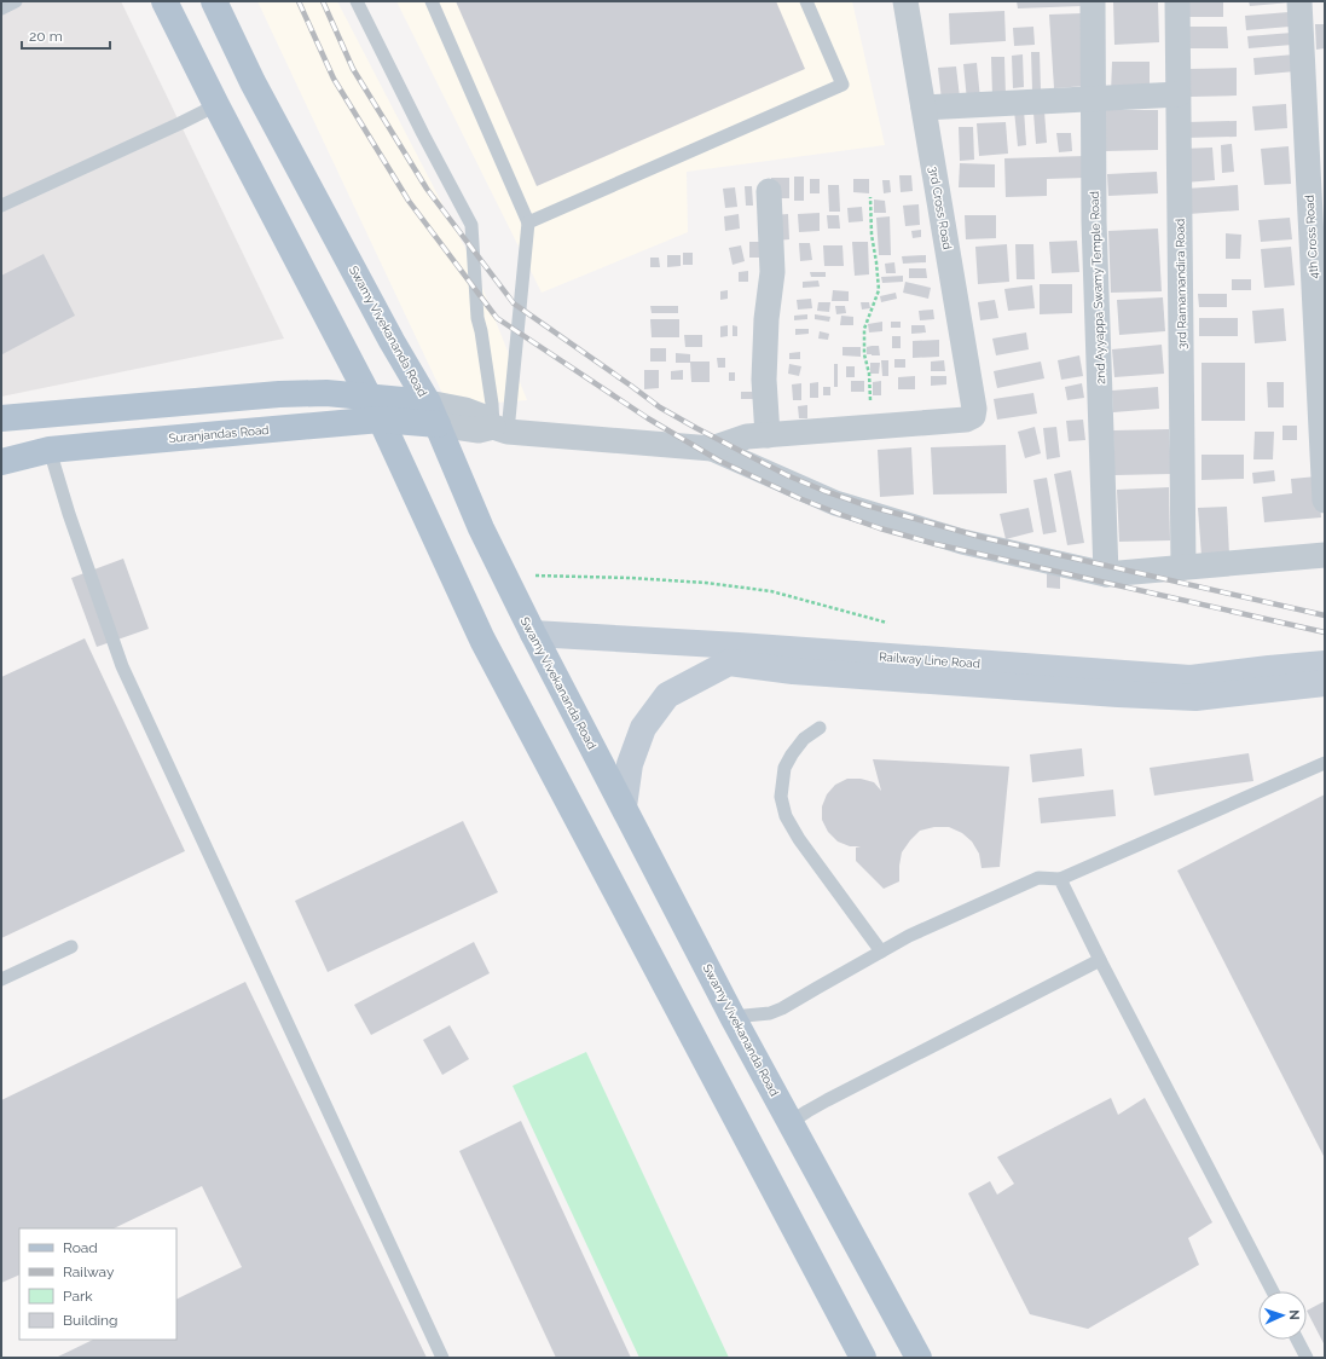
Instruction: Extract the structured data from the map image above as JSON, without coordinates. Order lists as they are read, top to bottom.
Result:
{
  "streets": {
    "main road": ["Swamy Vivekananda Road", "Suranjandas Road", "Railway Line Road"],
    "street": [
      "3rd Cross Road",
      "4th Cross Road",
      "3rd Ramamandira Road",
      "2nd Ayyappa Swamy Temple Road"
    ]
  },
  "crossings": [
    ["Swamy Vivekananda Road", "Suranjandas Road"],
    ["Swamy Vivekananda Road", "Railway Line Road"]
  ],
  "legend": [
    "Road",
    "Railway",
    "Park",
    "Building"
  ],
  "scale_bar": "20 m",
  "north": "right"
}
